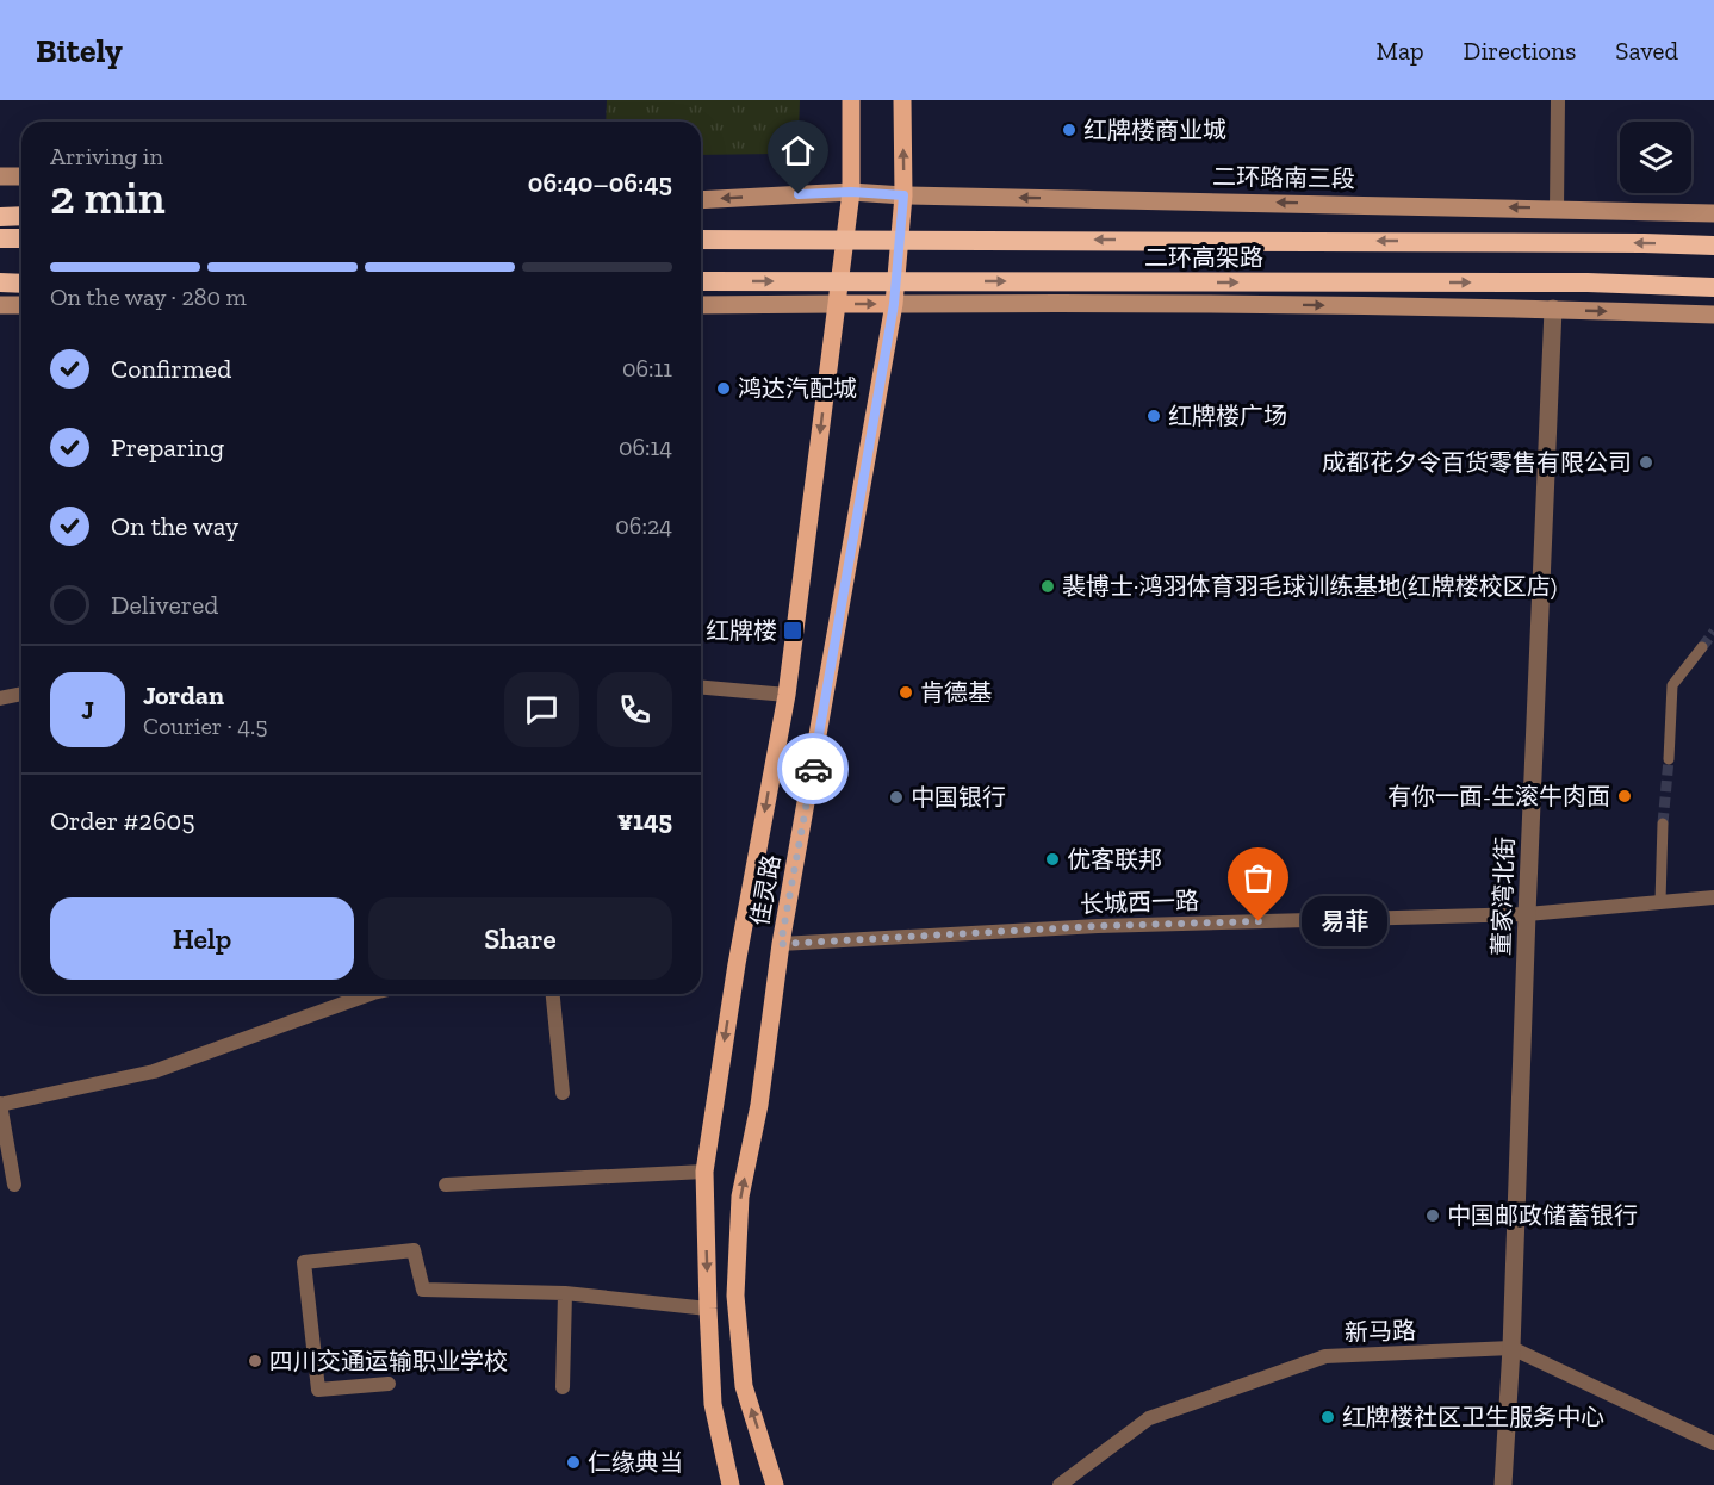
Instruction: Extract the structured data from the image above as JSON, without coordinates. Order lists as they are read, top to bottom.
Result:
{
  "streets": {
    "highway": ["二环高架路"],
    "main road": ["二环路南三段", "佳灵路"],
    "street": ["董家湾北街", "长城西一路", "新马路"]
  },
  "crossings": [
    ["二环路南三段", "佳灵路"],
    ["佳灵路", "长城西一路"],
    ["董家湾北街", "长城西一路"],
    ["董家湾北街", "新马路"]
  ],
  "places": {
    "other": [
      "红牌楼商业城",
      "鸿达汽配城",
      "红牌楼广场",
      "成都花夕令百货零售有限公司",
      "裴博士·鸿羽体育羽毛球训练基地(红牌楼校区店)",
      "肯德基",
      "有你一面-生滚牛肉面",
      "中国银行",
      "优客联邦",
      "易菲",
      "中国邮政储蓄银行",
      "四川交通运输职业学校",
      "红牌楼社区卫生服务中心",
      "仁缘典当"
    ],
    "transit": ["红牌楼"]
  },
  "page": {
    "header": "Bitely",
    "nav": ["Map", "Directions", "Saved"],
    "heading": ["2 min", "Arriving in", "06:40–06:45"],
    "panel": [
      "Jordan",
      "Courier · 4.5",
      "Order #2605",
      "¥145"
    ],
    "bar": "On the way · 280 m",
    "list": [
      ["Confirmed", "06:11"],
      ["Preparing", "06:14"],
      ["On the way", "06:24"],
      "Delivered"
    ],
    "round": "J",
    "buttons": ["Help", "Share"],
    "bubble": "易菲"
  }
}
